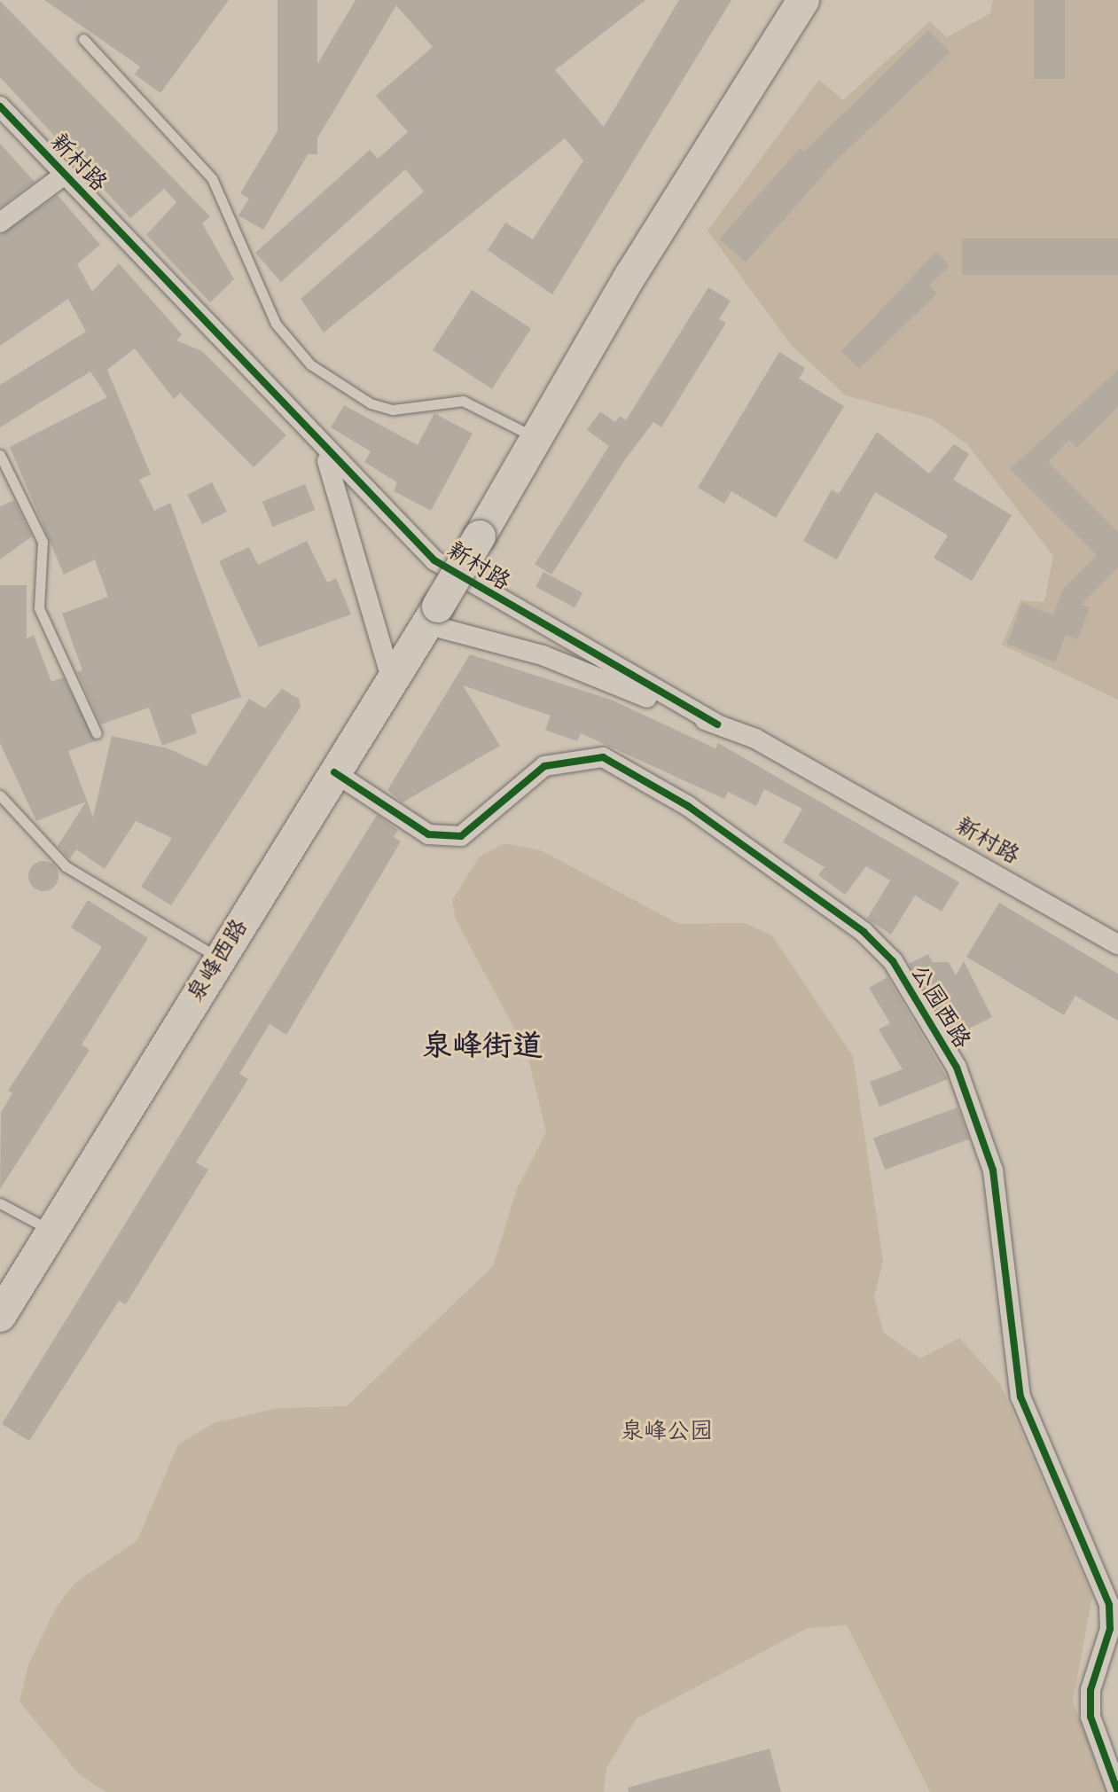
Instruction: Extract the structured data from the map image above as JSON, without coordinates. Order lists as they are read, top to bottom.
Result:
{
  "streets": {
    "highway": ["泉峰西路"],
    "street": ["新村路", "公园西路"]
  },
  "crossings": [
    ["新村路", "泉峰西路"],
    ["泉峰西路", "公园西路"]
  ],
  "districts": ["泉峰街道"],
  "parks": ["泉峰公园"]
}
